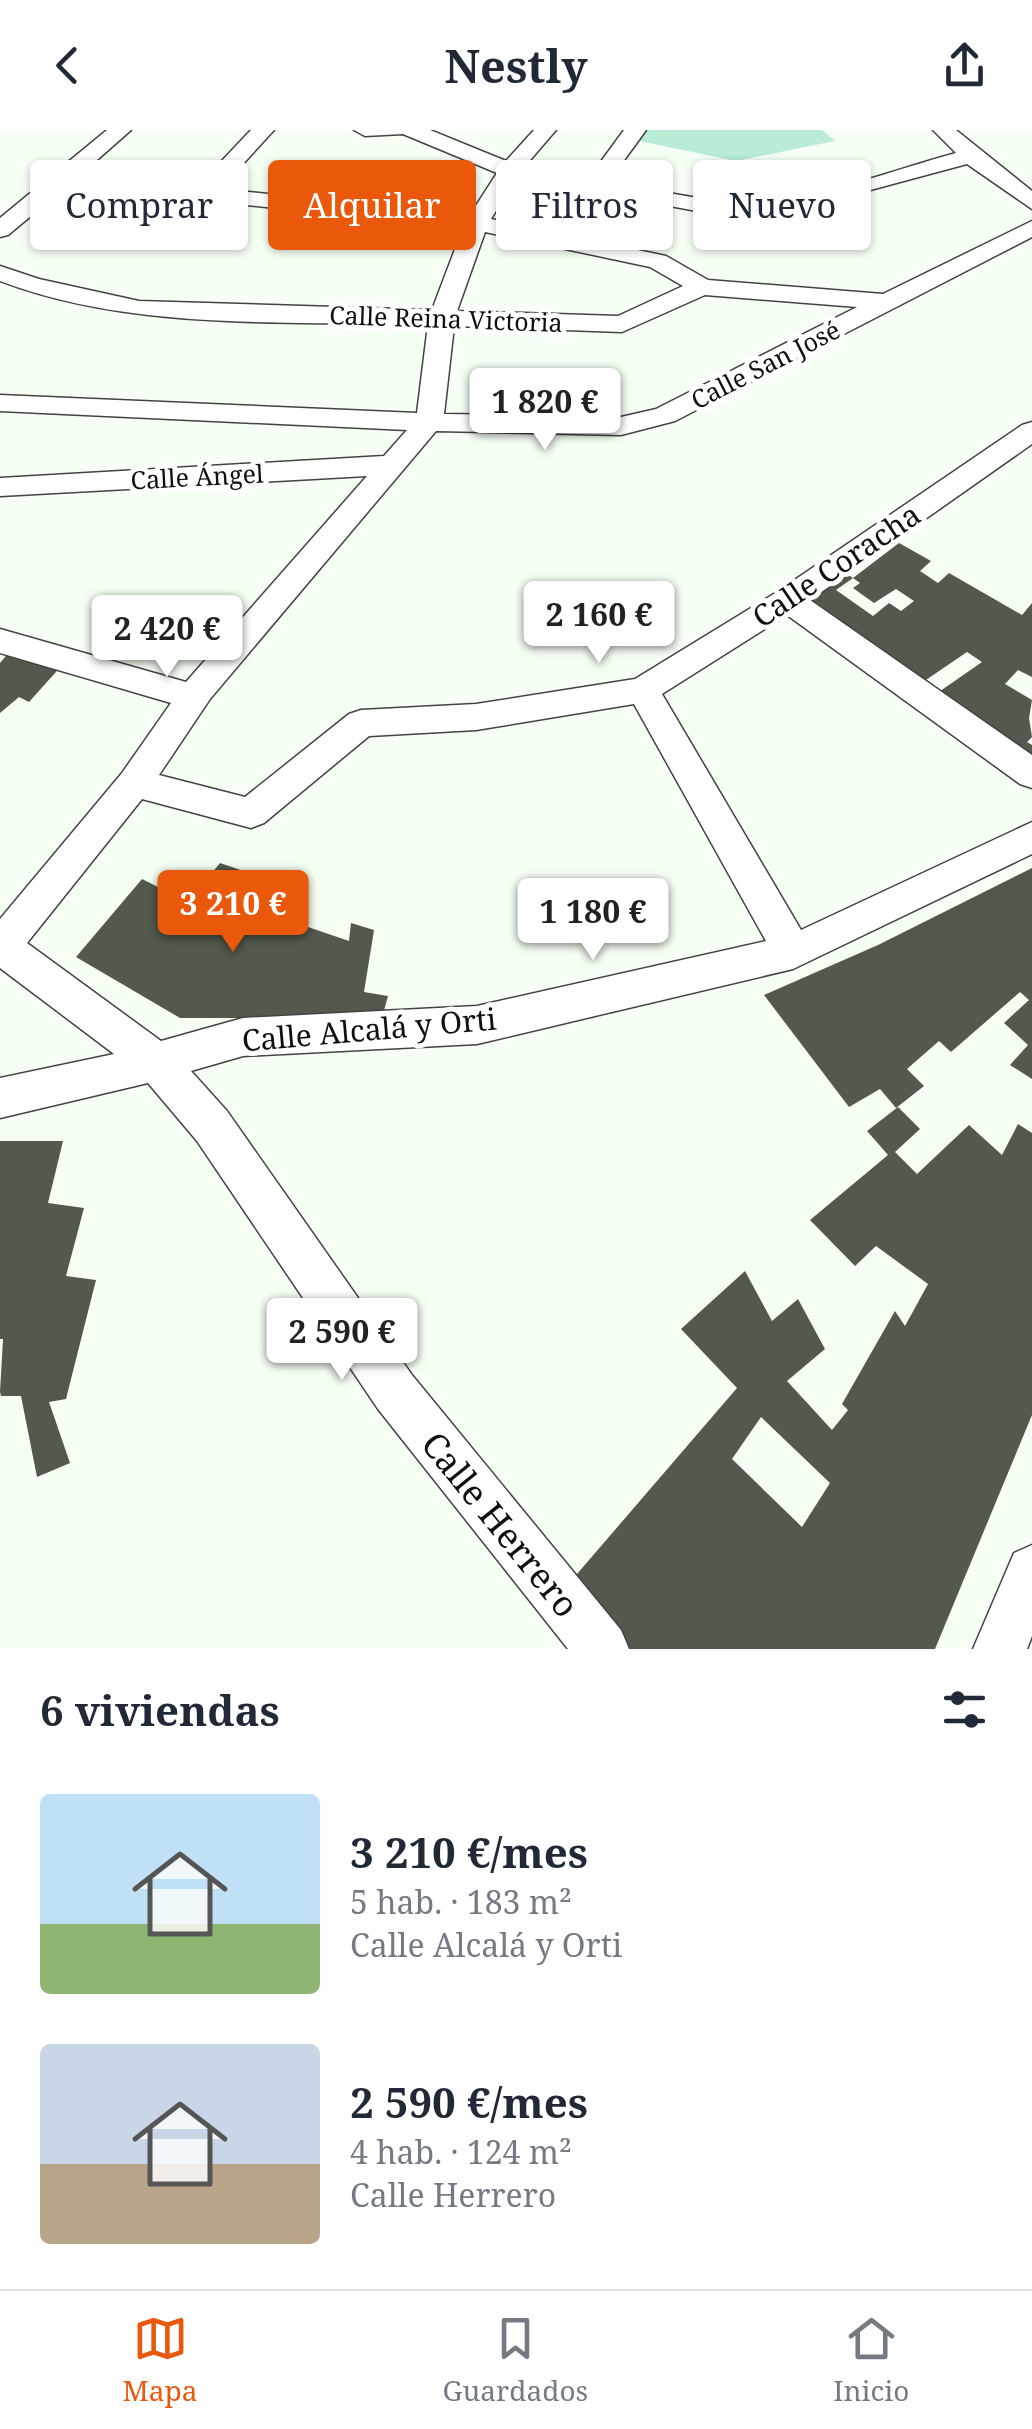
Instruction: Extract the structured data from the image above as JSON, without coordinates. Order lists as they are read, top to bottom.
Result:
{
  "streets": {
    "street": [
      "Calle Reina Victoria",
      "Calle San José",
      "Calle Ángel",
      "Calle Coracha",
      "Calle Alcalá y Orti",
      "Calle Herrero"
    ]
  },
  "crossings": [
    ["Calle Reina Victoria", "Calle San José"],
    ["Calle Alcalá y Orti", "Calle Herrero"]
  ],
  "page": {
    "header": "Nestly",
    "chip": [
      "Comprar",
      "Alquilar",
      "Filtros",
      "Nuevo"
    ],
    "price": [
      "1 820 €",
      "2 160 €",
      "2 420 €",
      "3 210 €",
      "1 180 €",
      "2 590 €"
    ],
    "heading": "6 viviendas",
    "list": [
      {
        "name": "3 210 €/mes",
        "note": "5 hab. · 183 m² · Calle Alcalá y Orti"
      },
      {
        "name": "2 590 €/mes",
        "note": "4 hab. · 124 m² · Calle Herrero"
      }
    ],
    "tabs": ["Mapa", "Guardados", "Inicio"]
  }
}
